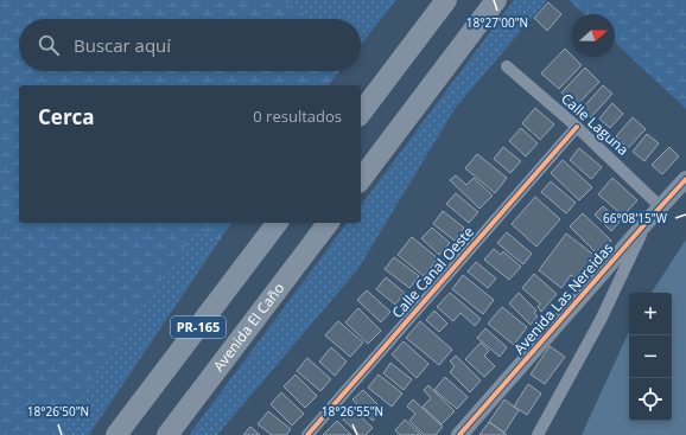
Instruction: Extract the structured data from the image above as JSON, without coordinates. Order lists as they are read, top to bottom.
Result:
{
  "streets": {
    "highway": ["PR-165", "Avenida El Caño"],
    "street": ["Calle Laguna", "Calle Canal Oeste", "Avenida Las Nereidas"]
  },
  "crossings": [
    ["Calle Laguna", "Calle Canal Oeste"],
    ["Calle Laguna", "Avenida Las Nereidas"]
  ],
  "north": "right",
  "page": {
    "search": "Buscar aquí",
    "heading": ["Cerca", "0 resultados"],
    "map_buttons": ["+", "−"]
  },
  "coordinates": [
    "18°27'00\"N",
    "66°08'15\"W",
    "18°26'50\"N",
    "18°26'55\"N"
  ]
}
